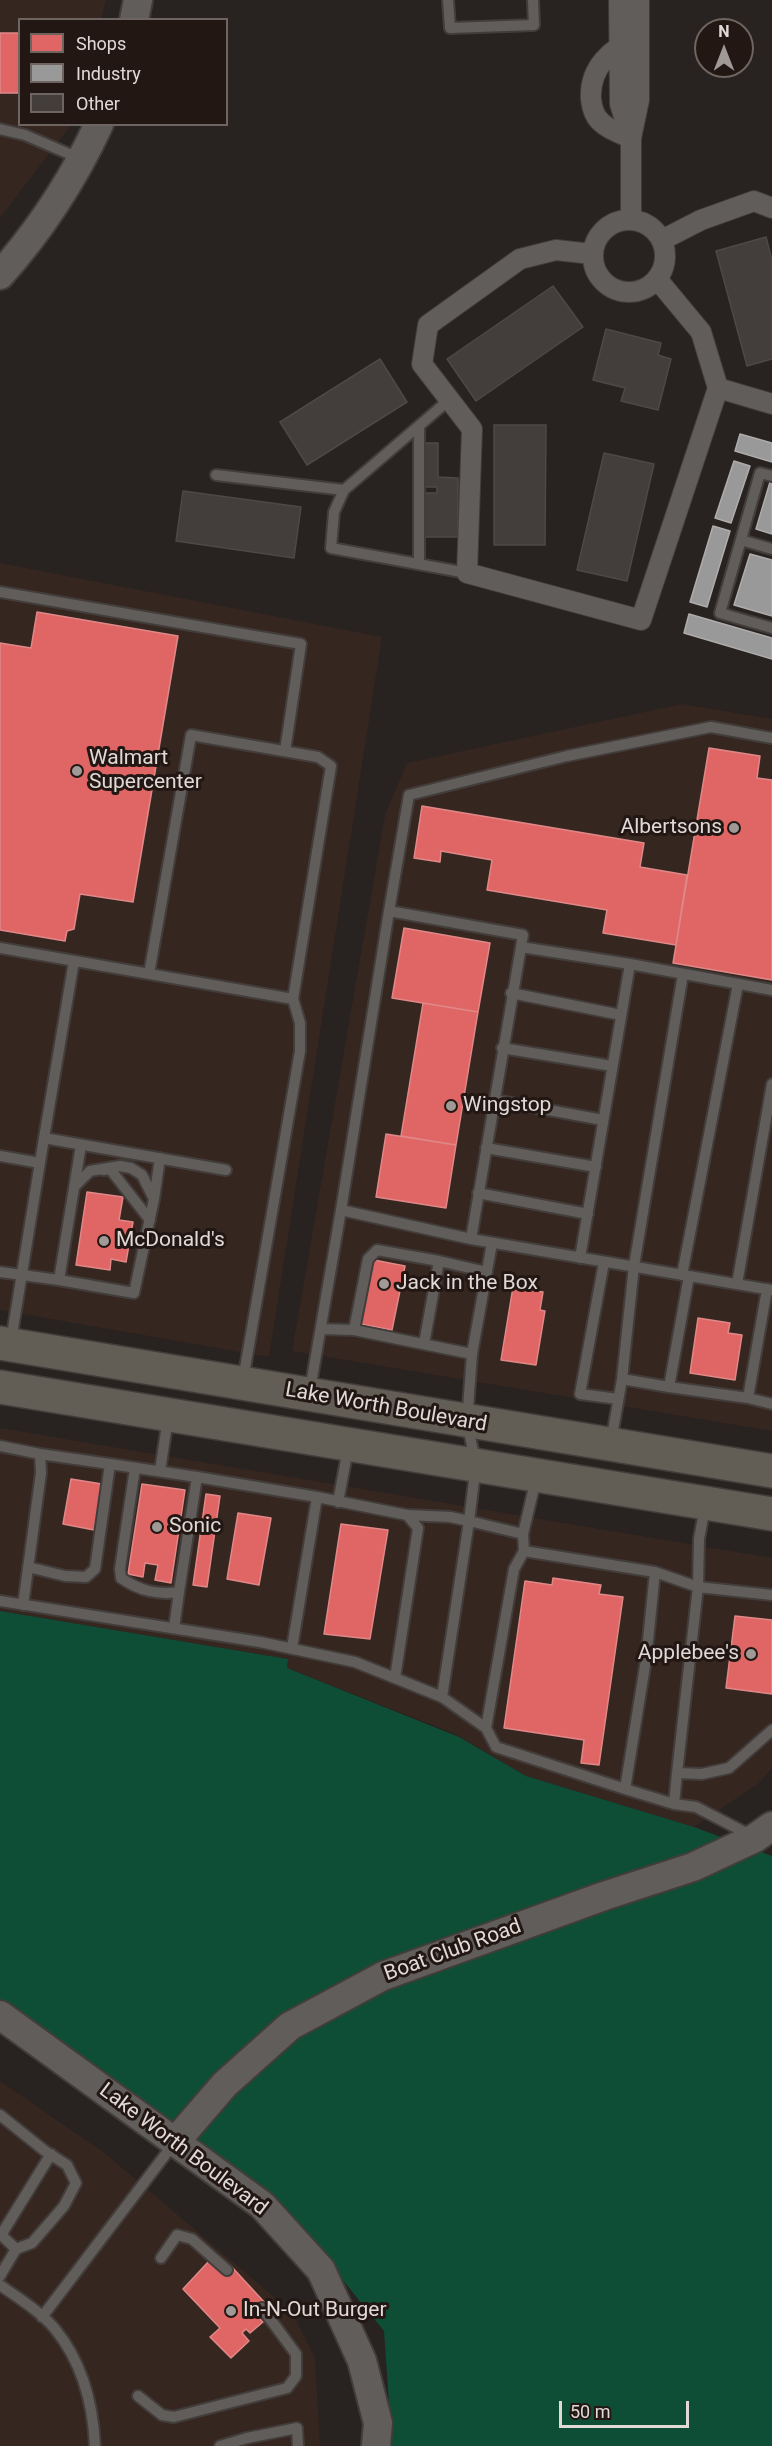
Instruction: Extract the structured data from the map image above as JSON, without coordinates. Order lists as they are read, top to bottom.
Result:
{
  "streets": {
    "highway": ["Lake Worth Boulevard"],
    "main road": ["Boat Club Road"]
  },
  "crossings": [
    ["Lake Worth Boulevard", "Boat Club Road"]
  ],
  "places": [
    "Walmart Supercenter",
    "Albertsons",
    "Wingstop",
    "McDonald's",
    "Jack in the Box",
    "Sonic",
    "Applebee's",
    "In-N-Out Burger"
  ],
  "legend": ["Shops", "Industry", "Other"],
  "scale_bar": "50 m",
  "north": "top"
}
